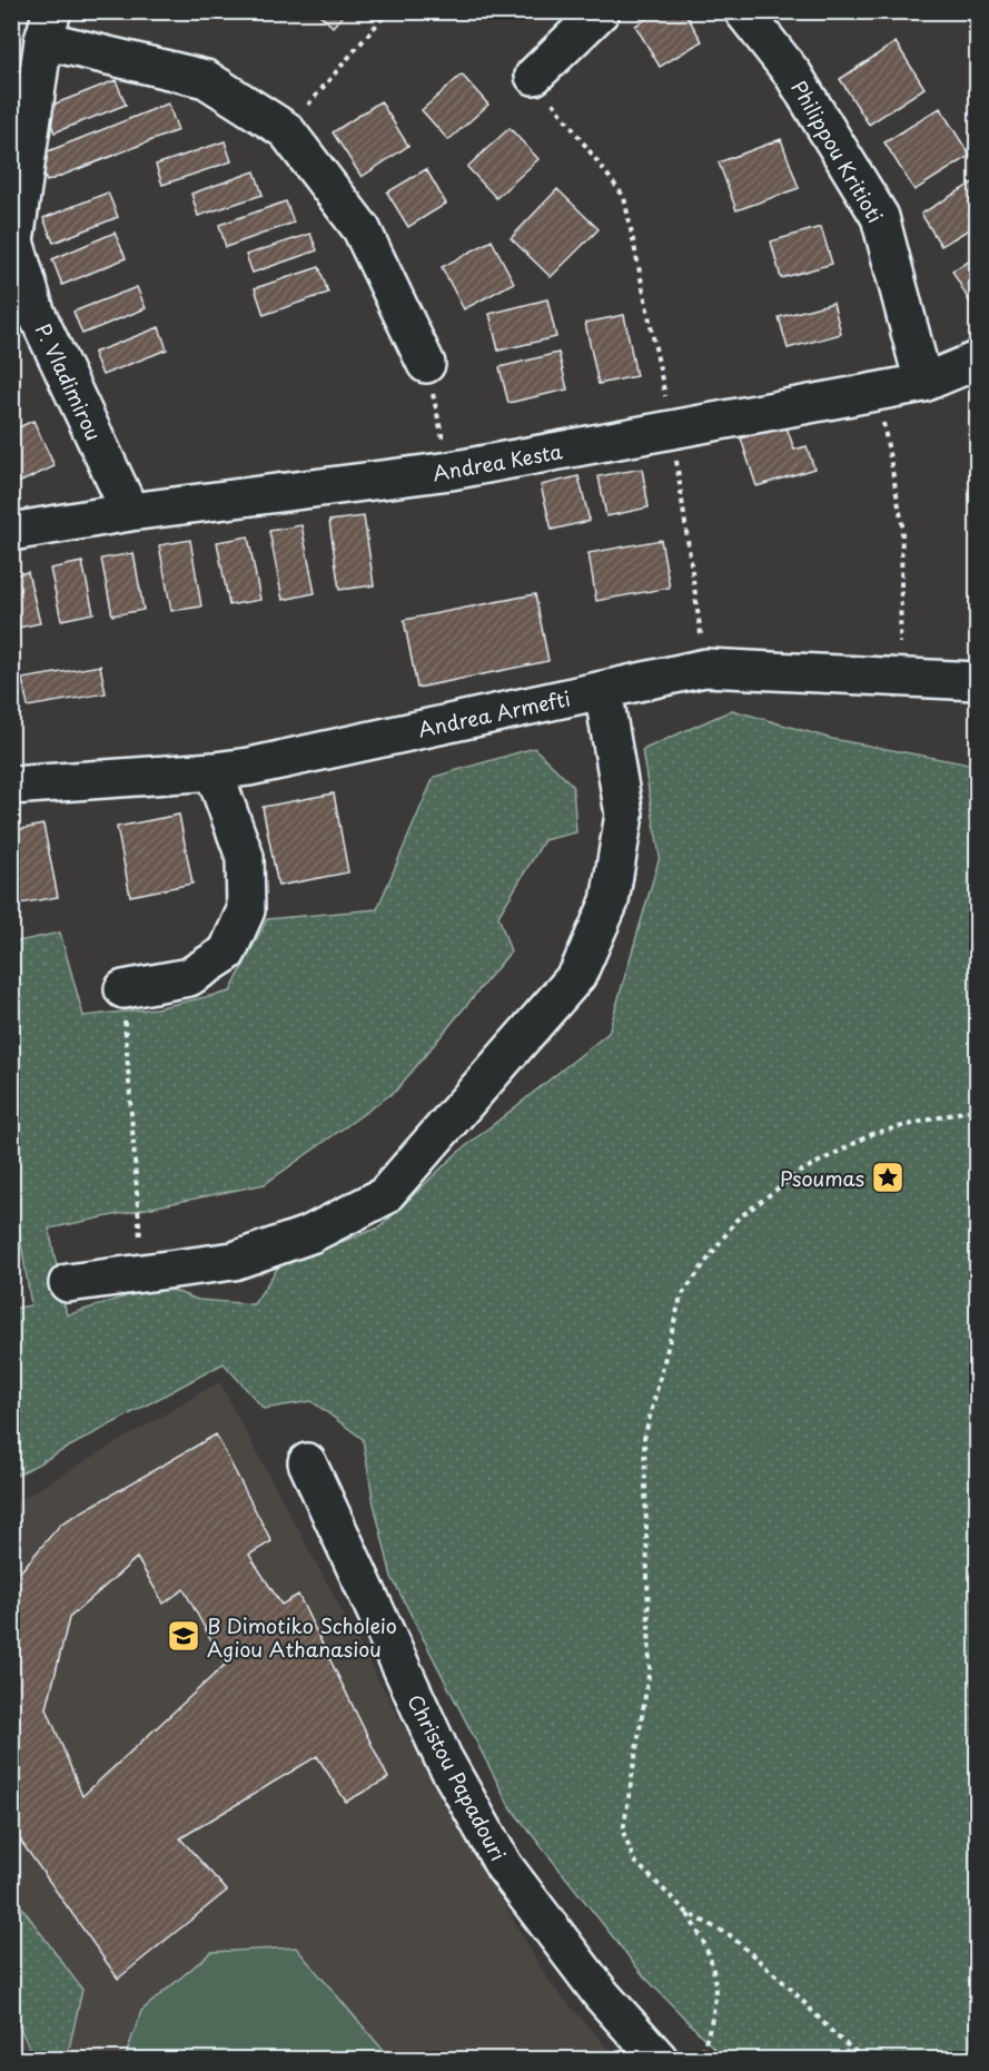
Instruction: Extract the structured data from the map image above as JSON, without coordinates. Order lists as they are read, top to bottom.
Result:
{
  "streets": {
    "street": [
      "Philippou Kritioti",
      "P. Vladimirou",
      "Andrea Kesta",
      "Andrea Armefti",
      "Christou Papadouri"
    ]
  },
  "crossings": [
    ["Philippou Kritioti", "Andrea Kesta"],
    ["P. Vladimirou", "Andrea Kesta"]
  ],
  "places": {
    "place": ["Psoumas"],
    "school or university": ["B Dimotiko Scholeio Agiou Athanasiou"]
  }
}
